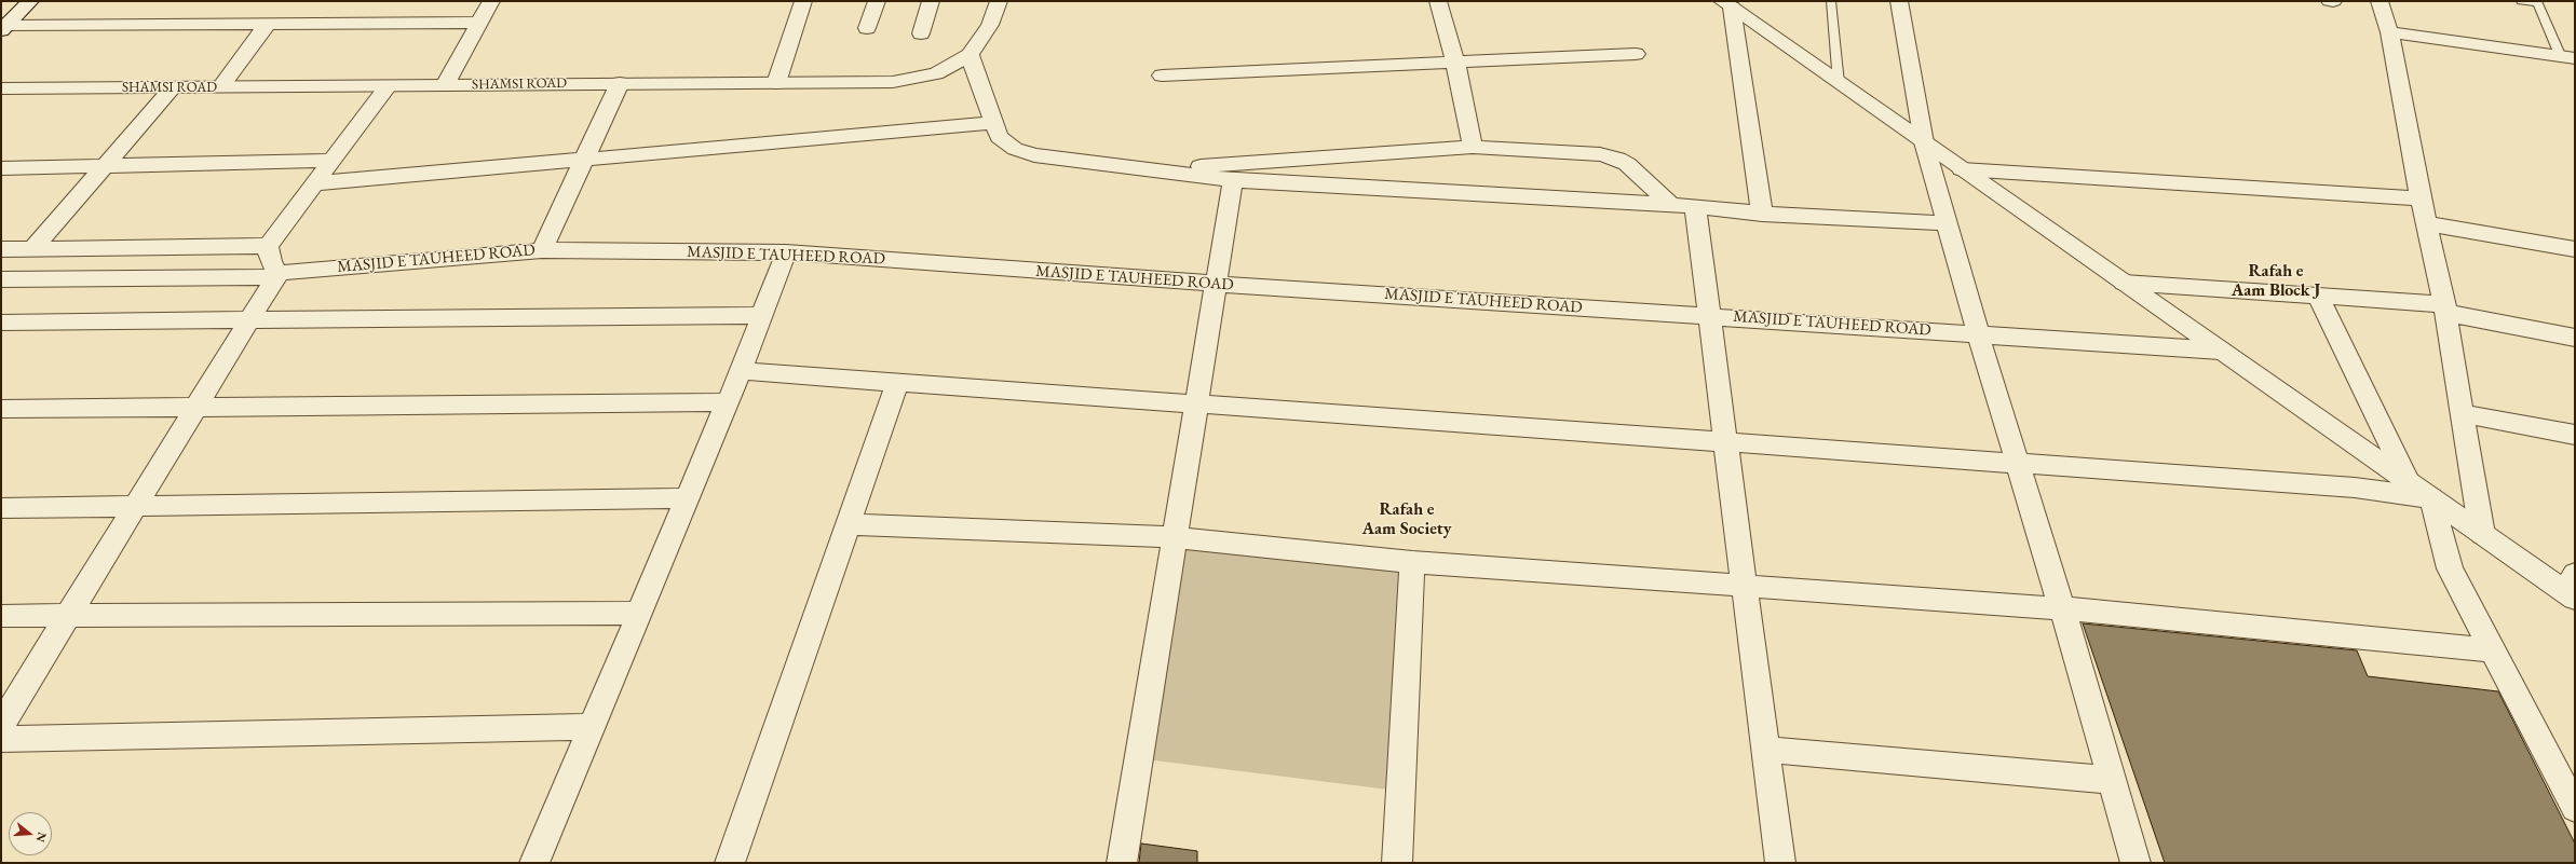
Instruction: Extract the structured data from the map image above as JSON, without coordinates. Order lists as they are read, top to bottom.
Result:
{
  "streets": {
    "street": ["SHAMSI ROAD", "MASJID E TAUHEED ROAD"]
  },
  "districts": ["Rafah e Aam Block J", "Rafah e Aam Society"],
  "north": "right"
}
